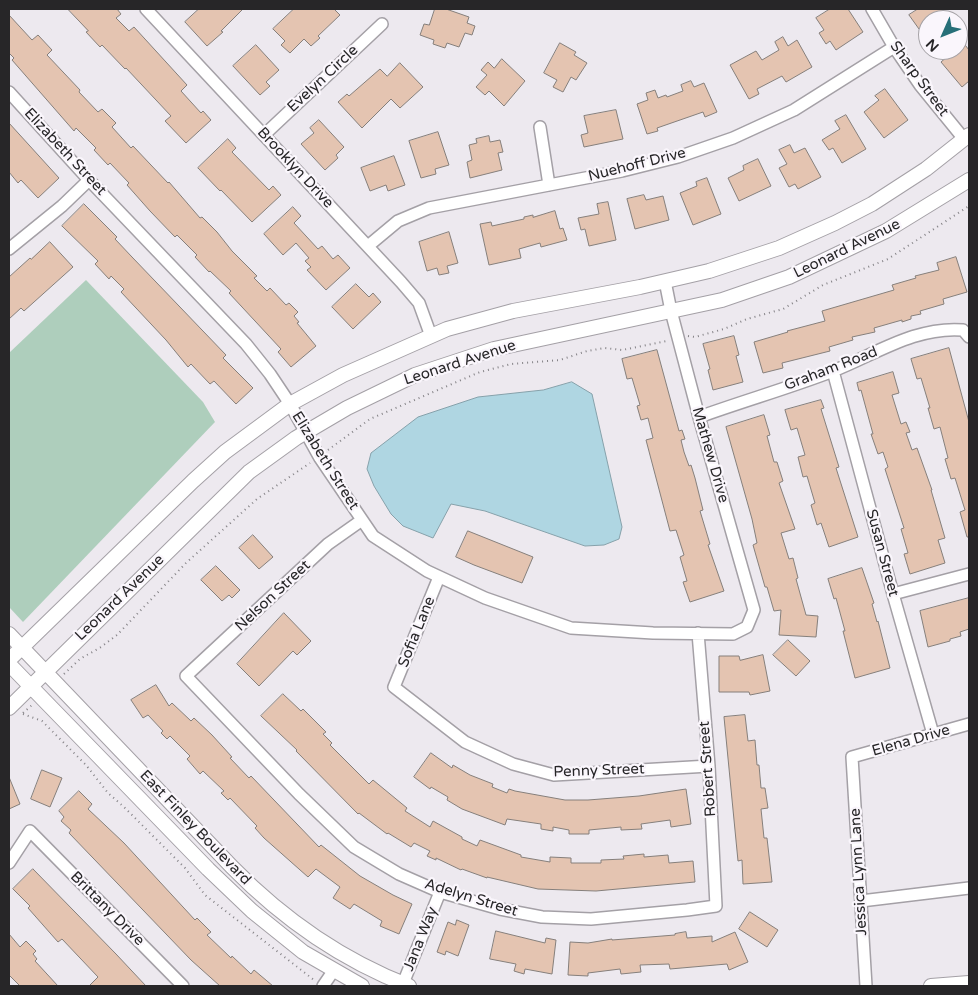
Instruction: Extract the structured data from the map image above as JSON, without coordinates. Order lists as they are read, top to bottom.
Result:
{
  "streets": {
    "street": [
      "Evelyn Circle",
      "Sharp Street",
      "Elizabeth Street",
      "Nuehoff Drive",
      "Brooklyn Drive",
      "Leonard Avenue",
      "Graham Road",
      "Mathew Drive",
      "Susan Street",
      "Nelson Street",
      "Sofia Lane",
      "Elena Drive",
      "Robert Street",
      "Penny Street",
      "East Finley Boulevard",
      "Jessica Lynn Lane",
      "Adelyn Street",
      "Brittany Drive",
      "Jana Way"
    ]
  },
  "crossings": [
    ["Evelyn Circle", "Brooklyn Drive"],
    ["Sharp Street", "Nuehoff Drive"],
    ["Sharp Street", "Leonard Avenue"],
    ["Elizabeth Street", "Leonard Avenue"],
    ["Elizabeth Street", "Mathew Drive"],
    ["Elizabeth Street", "Nelson Street"],
    ["Elizabeth Street", "Sofia Lane"],
    ["Elizabeth Street", "Robert Street"],
    ["Nuehoff Drive", "Brooklyn Drive"],
    ["Brooklyn Drive", "Leonard Avenue"],
    ["Leonard Avenue", "Mathew Drive"],
    ["Leonard Avenue", "East Finley Boulevard"],
    ["Graham Road", "Mathew Drive"],
    ["Graham Road", "Susan Street"],
    ["Susan Street", "Elena Drive"],
    ["Nelson Street", "Adelyn Street"],
    ["Sofia Lane", "Penny Street"],
    ["Elena Drive", "Jessica Lynn Lane"],
    ["Robert Street", "Penny Street"],
    ["Robert Street", "Adelyn Street"],
    ["East Finley Boulevard", "Jana Way"],
    ["Adelyn Street", "Jana Way"]
  ],
  "north": "bottom left"
}
